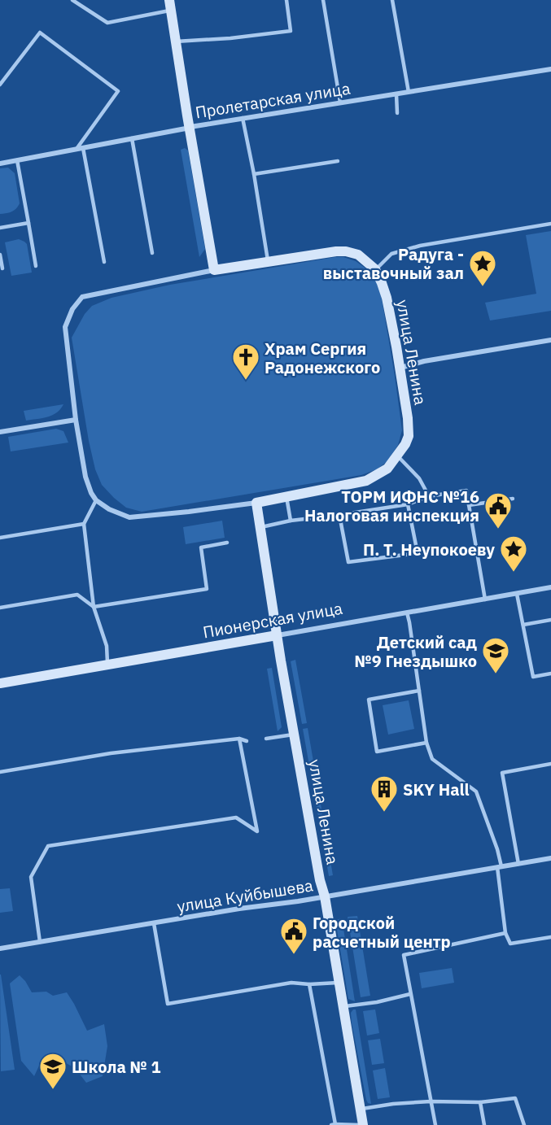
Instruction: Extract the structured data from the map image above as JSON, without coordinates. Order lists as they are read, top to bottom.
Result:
{
  "streets": {
    "street": [
      "Пролетарская улица",
      "улица Ленина",
      "Пионерская улица",
      "улица Куйбышева"
    ]
  },
  "crossings": [
    ["улица Ленина", "Пионерская улица"],
    ["улица Ленина", "улица Куйбышева"]
  ],
  "places": {
    "place": ["Радуга - выставочный зал", "П. Т. Неупокоеву"],
    "church": ["Храм Сергия Радонежского"],
    "public building": ["ТОРМ ИФНС №16 Налоговая инспекция", "Городской расчетный центр"],
    "school or university": ["Детский сад №9 Гнездышко", "Школа № 1"],
    "building": ["SKY Hall"]
  }
}
